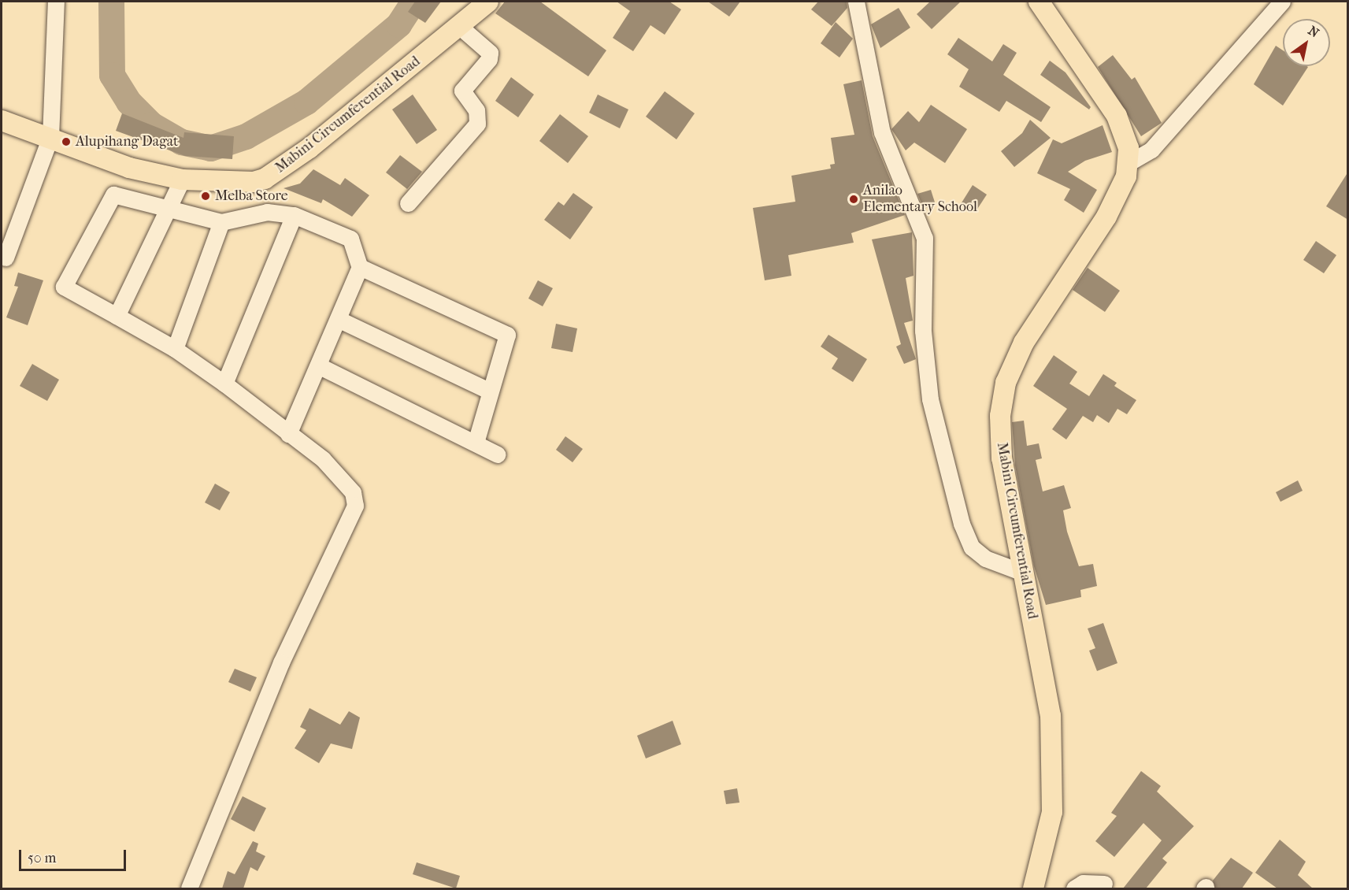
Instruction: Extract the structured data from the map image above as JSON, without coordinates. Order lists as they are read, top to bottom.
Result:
{
  "streets": {
    "main road": ["Mabini Circumferential Road"]
  },
  "places": ["Alupihang Dagat", "Melba Store", "Anilao Elementary School"],
  "scale_bar": "50 m",
  "north": "top right"
}
